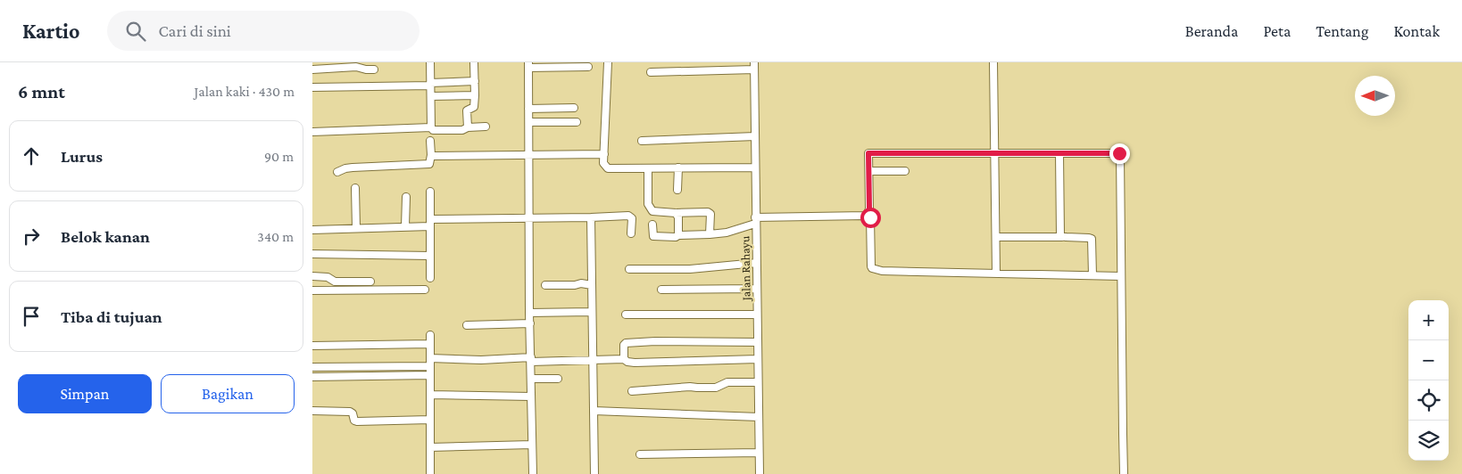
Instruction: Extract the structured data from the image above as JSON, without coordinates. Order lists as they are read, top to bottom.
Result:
{
  "streets": {
    "street": ["Jalan Rahayu"]
  },
  "north": "left",
  "page": {
    "header": "Kartio",
    "search": "Cari di sini",
    "nav": [
      "Beranda",
      "Peta",
      "Tentang",
      "Kontak"
    ],
    "heading": ["6 mnt", "Jalan kaki · 430 m"],
    "list": [
      ["Lurus", "90 m"],
      ["Belok kanan", "340 m"],
      "Tiba di tujuan"
    ],
    "map_buttons": ["+", "−"],
    "buttons": ["Simpan", "Bagikan"]
  }
}
